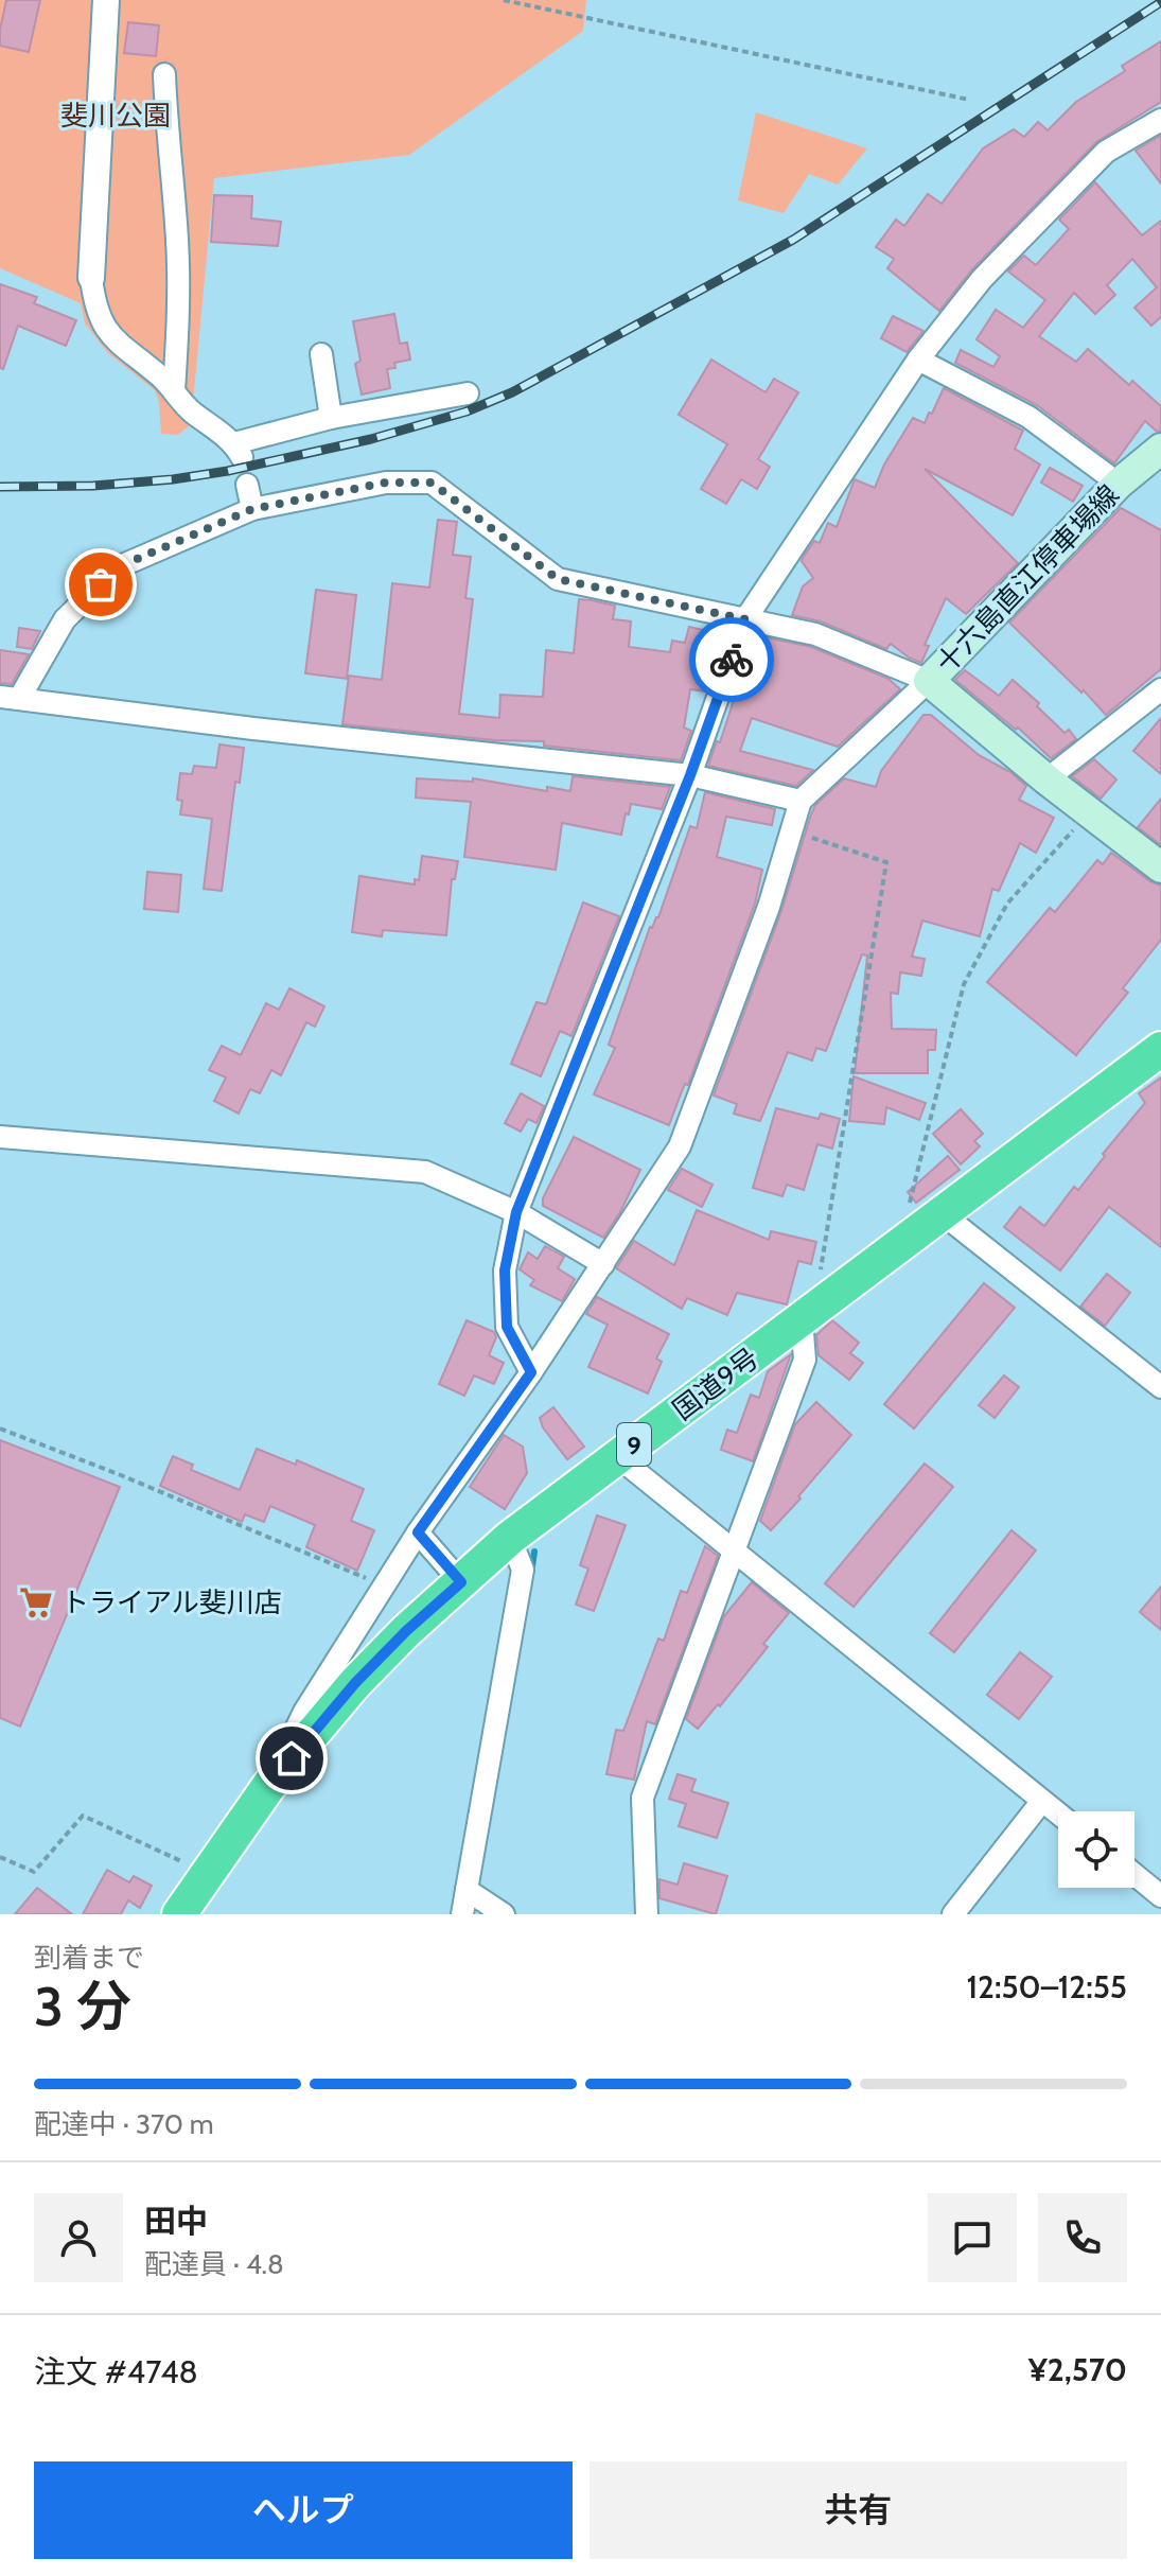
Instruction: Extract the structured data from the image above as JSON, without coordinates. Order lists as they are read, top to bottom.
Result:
{
  "streets": {
    "highway": ["国道9号", "9"],
    "main road": ["十六島直江停車場線"]
  },
  "parks": ["斐川公園"],
  "places": {
    "supermarket": ["トライアル斐川店"]
  },
  "page": {
    "heading": ["3 分", "到着まで", "12:50–12:55"],
    "panel": [
      "田中",
      "配達員 · 4.8",
      "注文 #4748",
      "¥2,570"
    ],
    "bar": "配達中 · 370 m",
    "buttons": ["ヘルプ", "共有"]
  }
}
